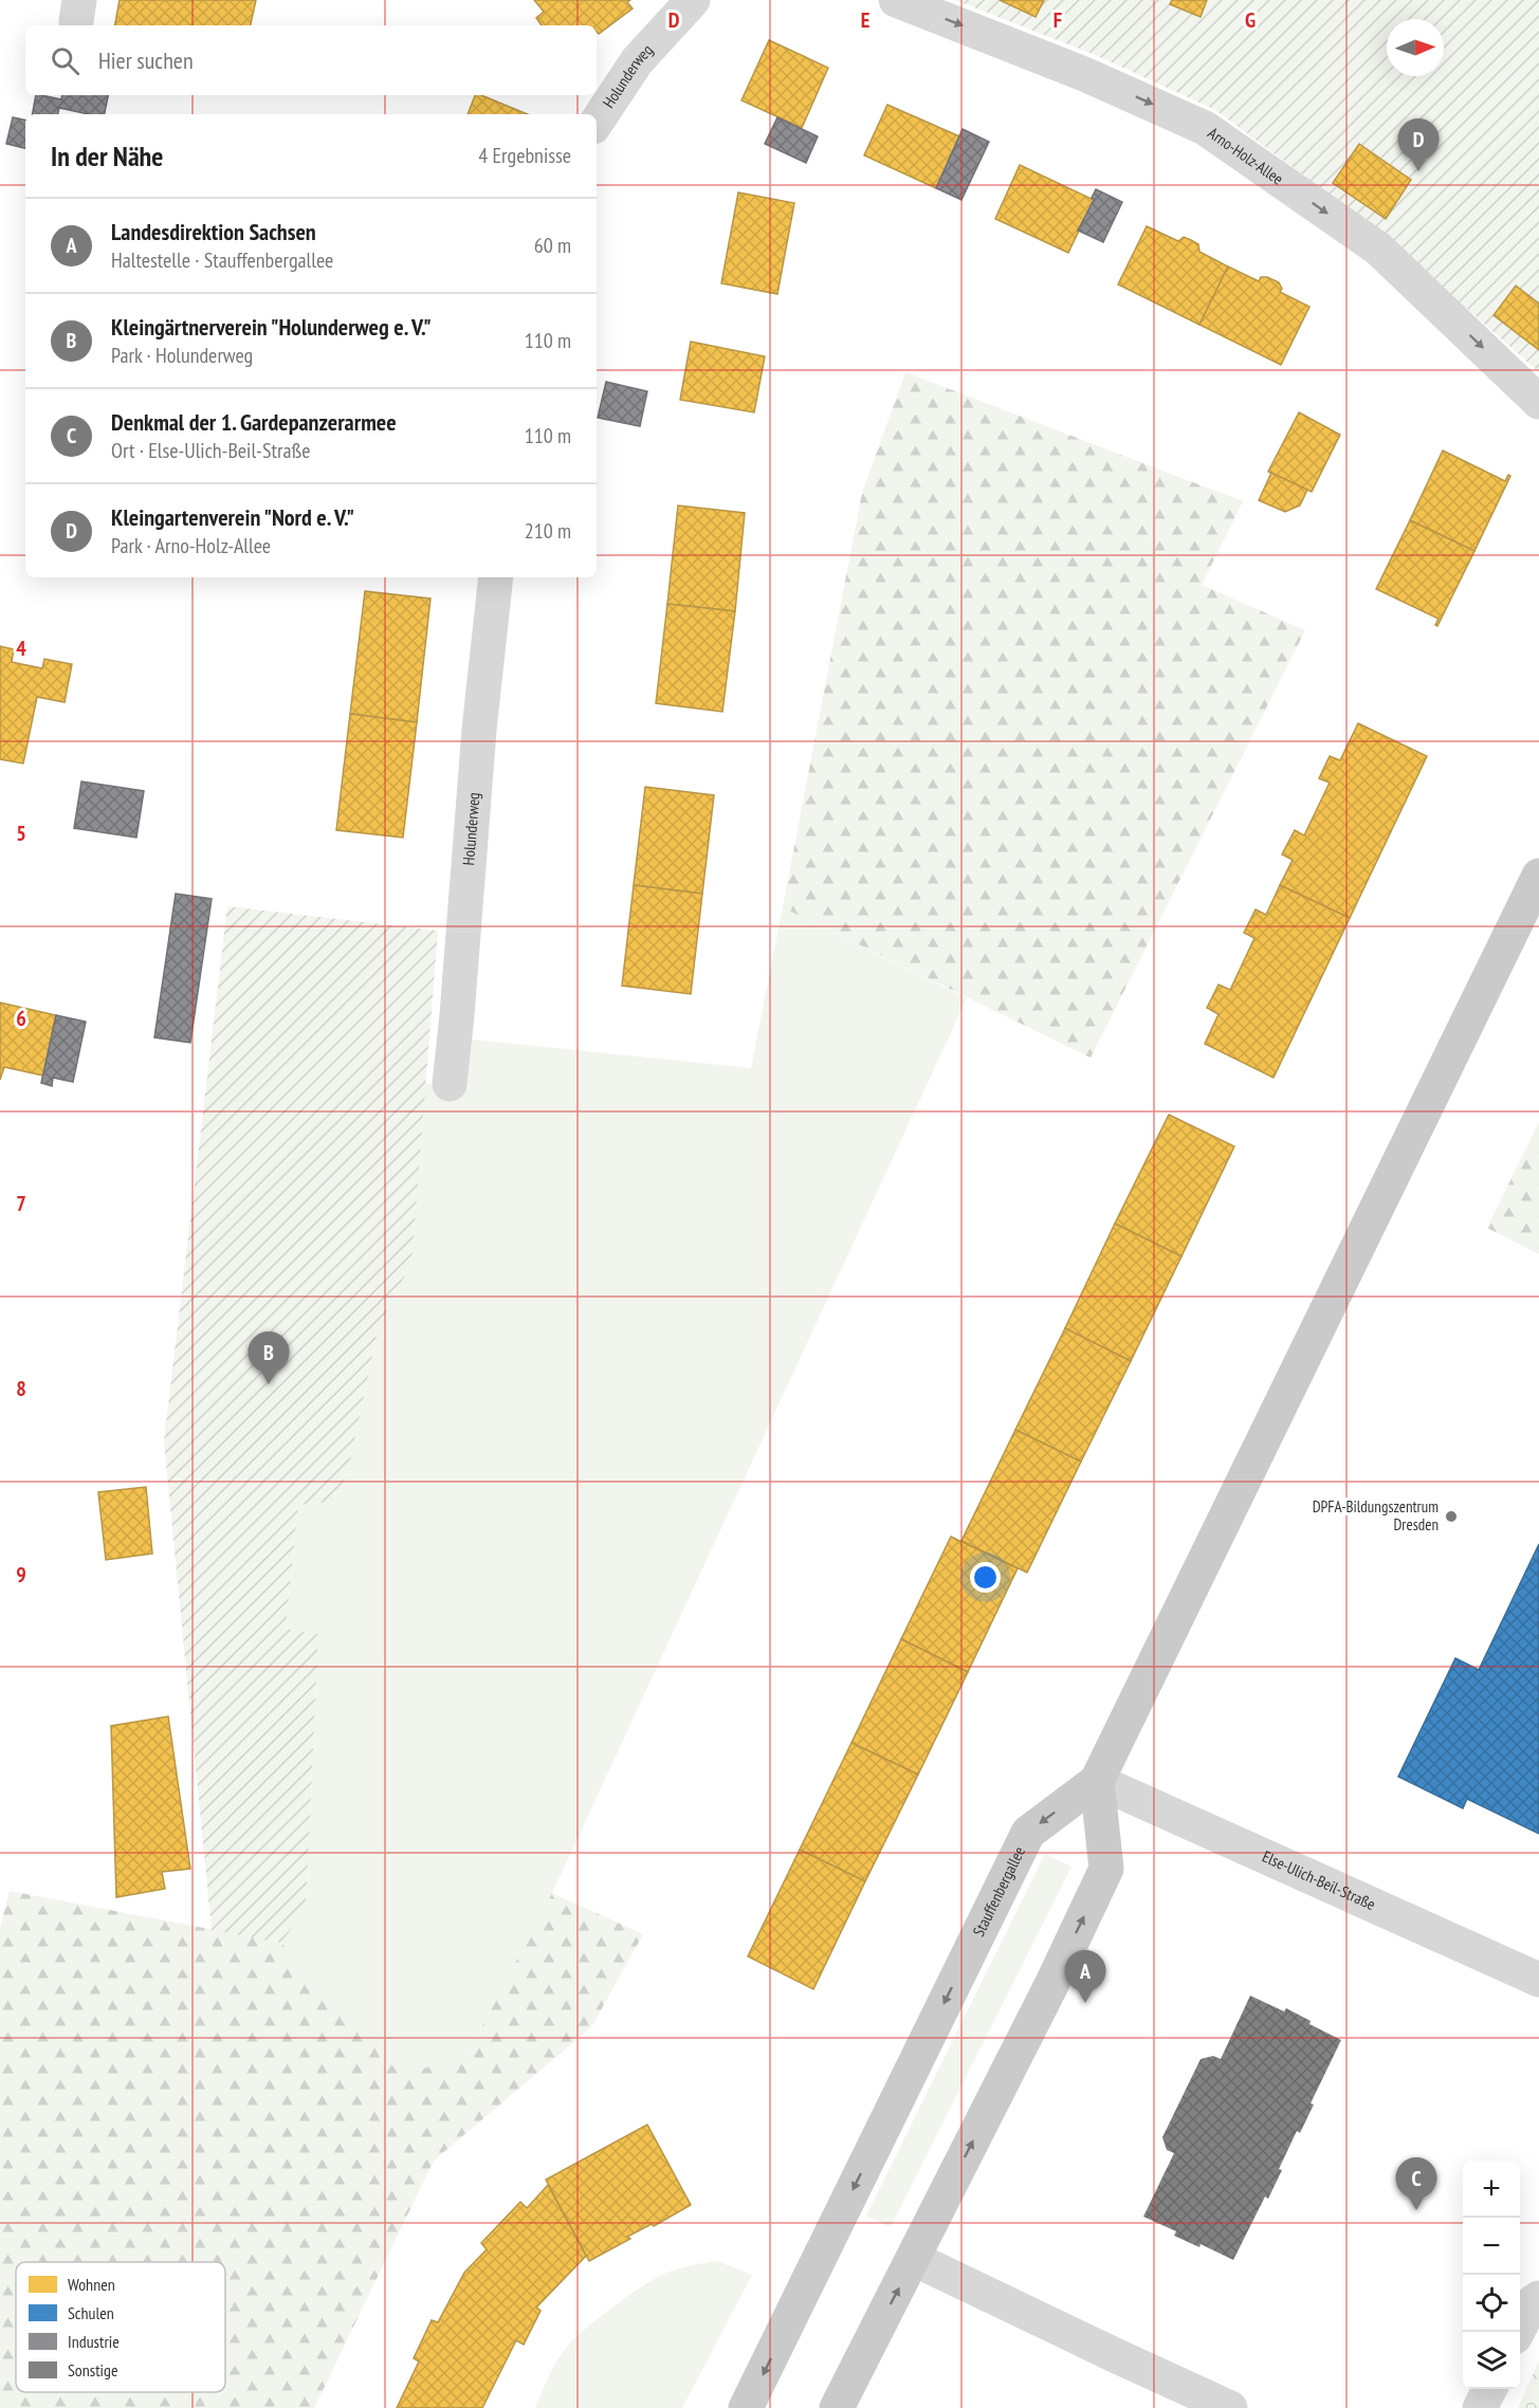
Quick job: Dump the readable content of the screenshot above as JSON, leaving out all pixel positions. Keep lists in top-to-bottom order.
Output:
{
  "streets": {
    "main road": ["Stauffenbergallee"],
    "street": ["Holunderweg", "Arno-Holz-Allee", "Else-Ulich-Beil-Straße"]
  },
  "crossings": [
    ["Else-Ulich-Beil-Straße", "Stauffenbergallee"]
  ],
  "one_way": ["Arno-Holz-Allee"],
  "places": ["DPFA-Bildungszentrum Dresden"],
  "legend": [
    "Wohnen",
    "Schulen",
    "Industrie",
    "Sonstige"
  ],
  "north": "right",
  "page": {
    "search": "Hier suchen",
    "heading": ["In der Nähe", "4 Ergebnisse"],
    "pins": [
      "D",
      "B",
      "A",
      "C"
    ],
    "list": [
      {
        "mark": "A",
        "name": "Landesdirektion Sachsen",
        "note": "Haltestelle · Stauffenbergallee",
        "value": "60 m"
      },
      {
        "mark": "B",
        "name": "Kleingärtnerverein \"Holunderweg e. V.\"",
        "note": "Park · Holunderweg",
        "value": "110 m"
      },
      {
        "mark": "C",
        "name": "Denkmal der 1. Gardepanzerarmee",
        "note": "Ort · Else-Ulich-Beil-Straße",
        "value": "110 m"
      },
      {
        "mark": "D",
        "name": "Kleingartenverein \"Nord e. V.\"",
        "note": "Park · Arno-Holz-Allee",
        "value": "210 m"
      }
    ],
    "map_buttons": ["+", "−"]
  },
  "grid": {
    "columns": [
      "D",
      "E",
      "F",
      "G"
    ],
    "rows": [
      "4",
      "5",
      "6",
      "7",
      "8",
      "9"
    ]
  }
}
